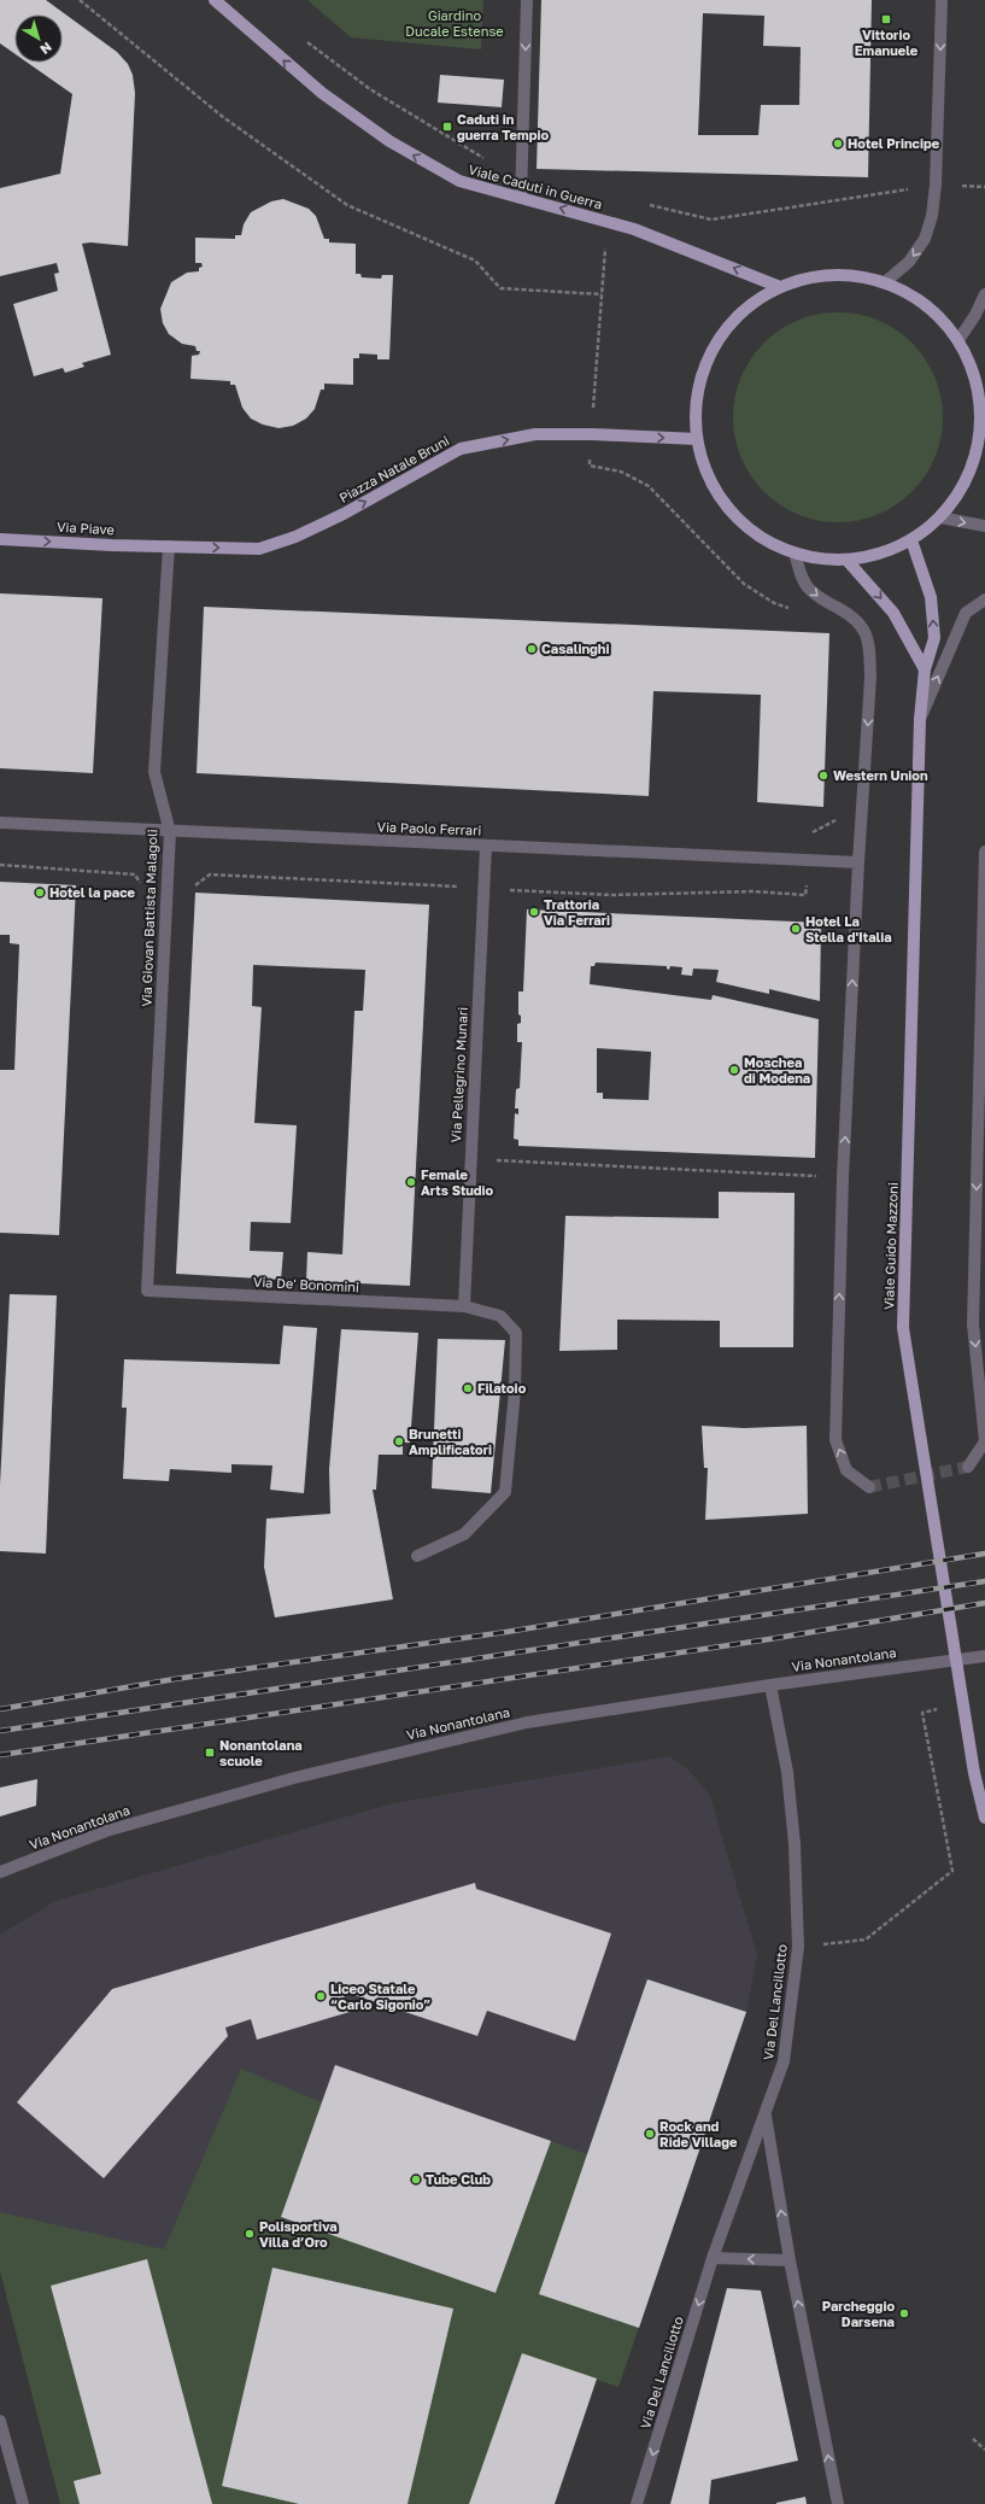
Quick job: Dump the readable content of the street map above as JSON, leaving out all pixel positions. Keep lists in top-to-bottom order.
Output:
{
  "streets": {
    "main road": [
      "Viale Caduti in Guerra",
      "Piazza Natale Bruni",
      "Via Piave",
      "Viale Guido Mazzoni"
    ],
    "street": [
      "Via Paolo Ferrari",
      "Via Giovan Battista Malagoli",
      "Via Pellegrino Munari",
      "Via De' Bonomini",
      "Via Nonantolana",
      "Via Del Lancillotto"
    ]
  },
  "crossings": [
    ["Piazza Natale Bruni", "Via Piave"],
    ["Piazza Natale Bruni", "Via Giovan Battista Malagoli"],
    ["Via Piave", "Via Giovan Battista Malagoli"],
    ["Via Paolo Ferrari", "Via Giovan Battista Malagoli"],
    ["Via Paolo Ferrari", "Via Pellegrino Munari"],
    ["Via Giovan Battista Malagoli", "Via De' Bonomini"],
    ["Via Pellegrino Munari", "Via De' Bonomini"],
    ["Via Nonantolana", "Via Del Lancillotto"]
  ],
  "one_way": ["Viale Caduti in Guerra", "Piazza Natale Bruni", "Via Piave"],
  "parks": ["Giardino Ducale Estense"],
  "places": {
    "transit": ["Vittorio Emanuele", "Caduti in guerra Tempio", "Nonantolana scuole"],
    "other": [
      "Hotel Principe",
      "Casalinghi",
      "Western Union",
      "Hotel la pace",
      "Trattoria Via Ferrari",
      "Hotel La Stella d'Italia",
      "Moschea di Modena",
      "Female Arts Studio",
      "Filatoio",
      "Brunetti Amplificatori",
      "Liceo Statale “Carlo Sigonio”",
      "Rock and Ride Village",
      "Tube Club",
      "Polisportiva Villa d’Oro",
      "Parcheggio Darsena"
    ]
  },
  "north": "bottom right"
}
